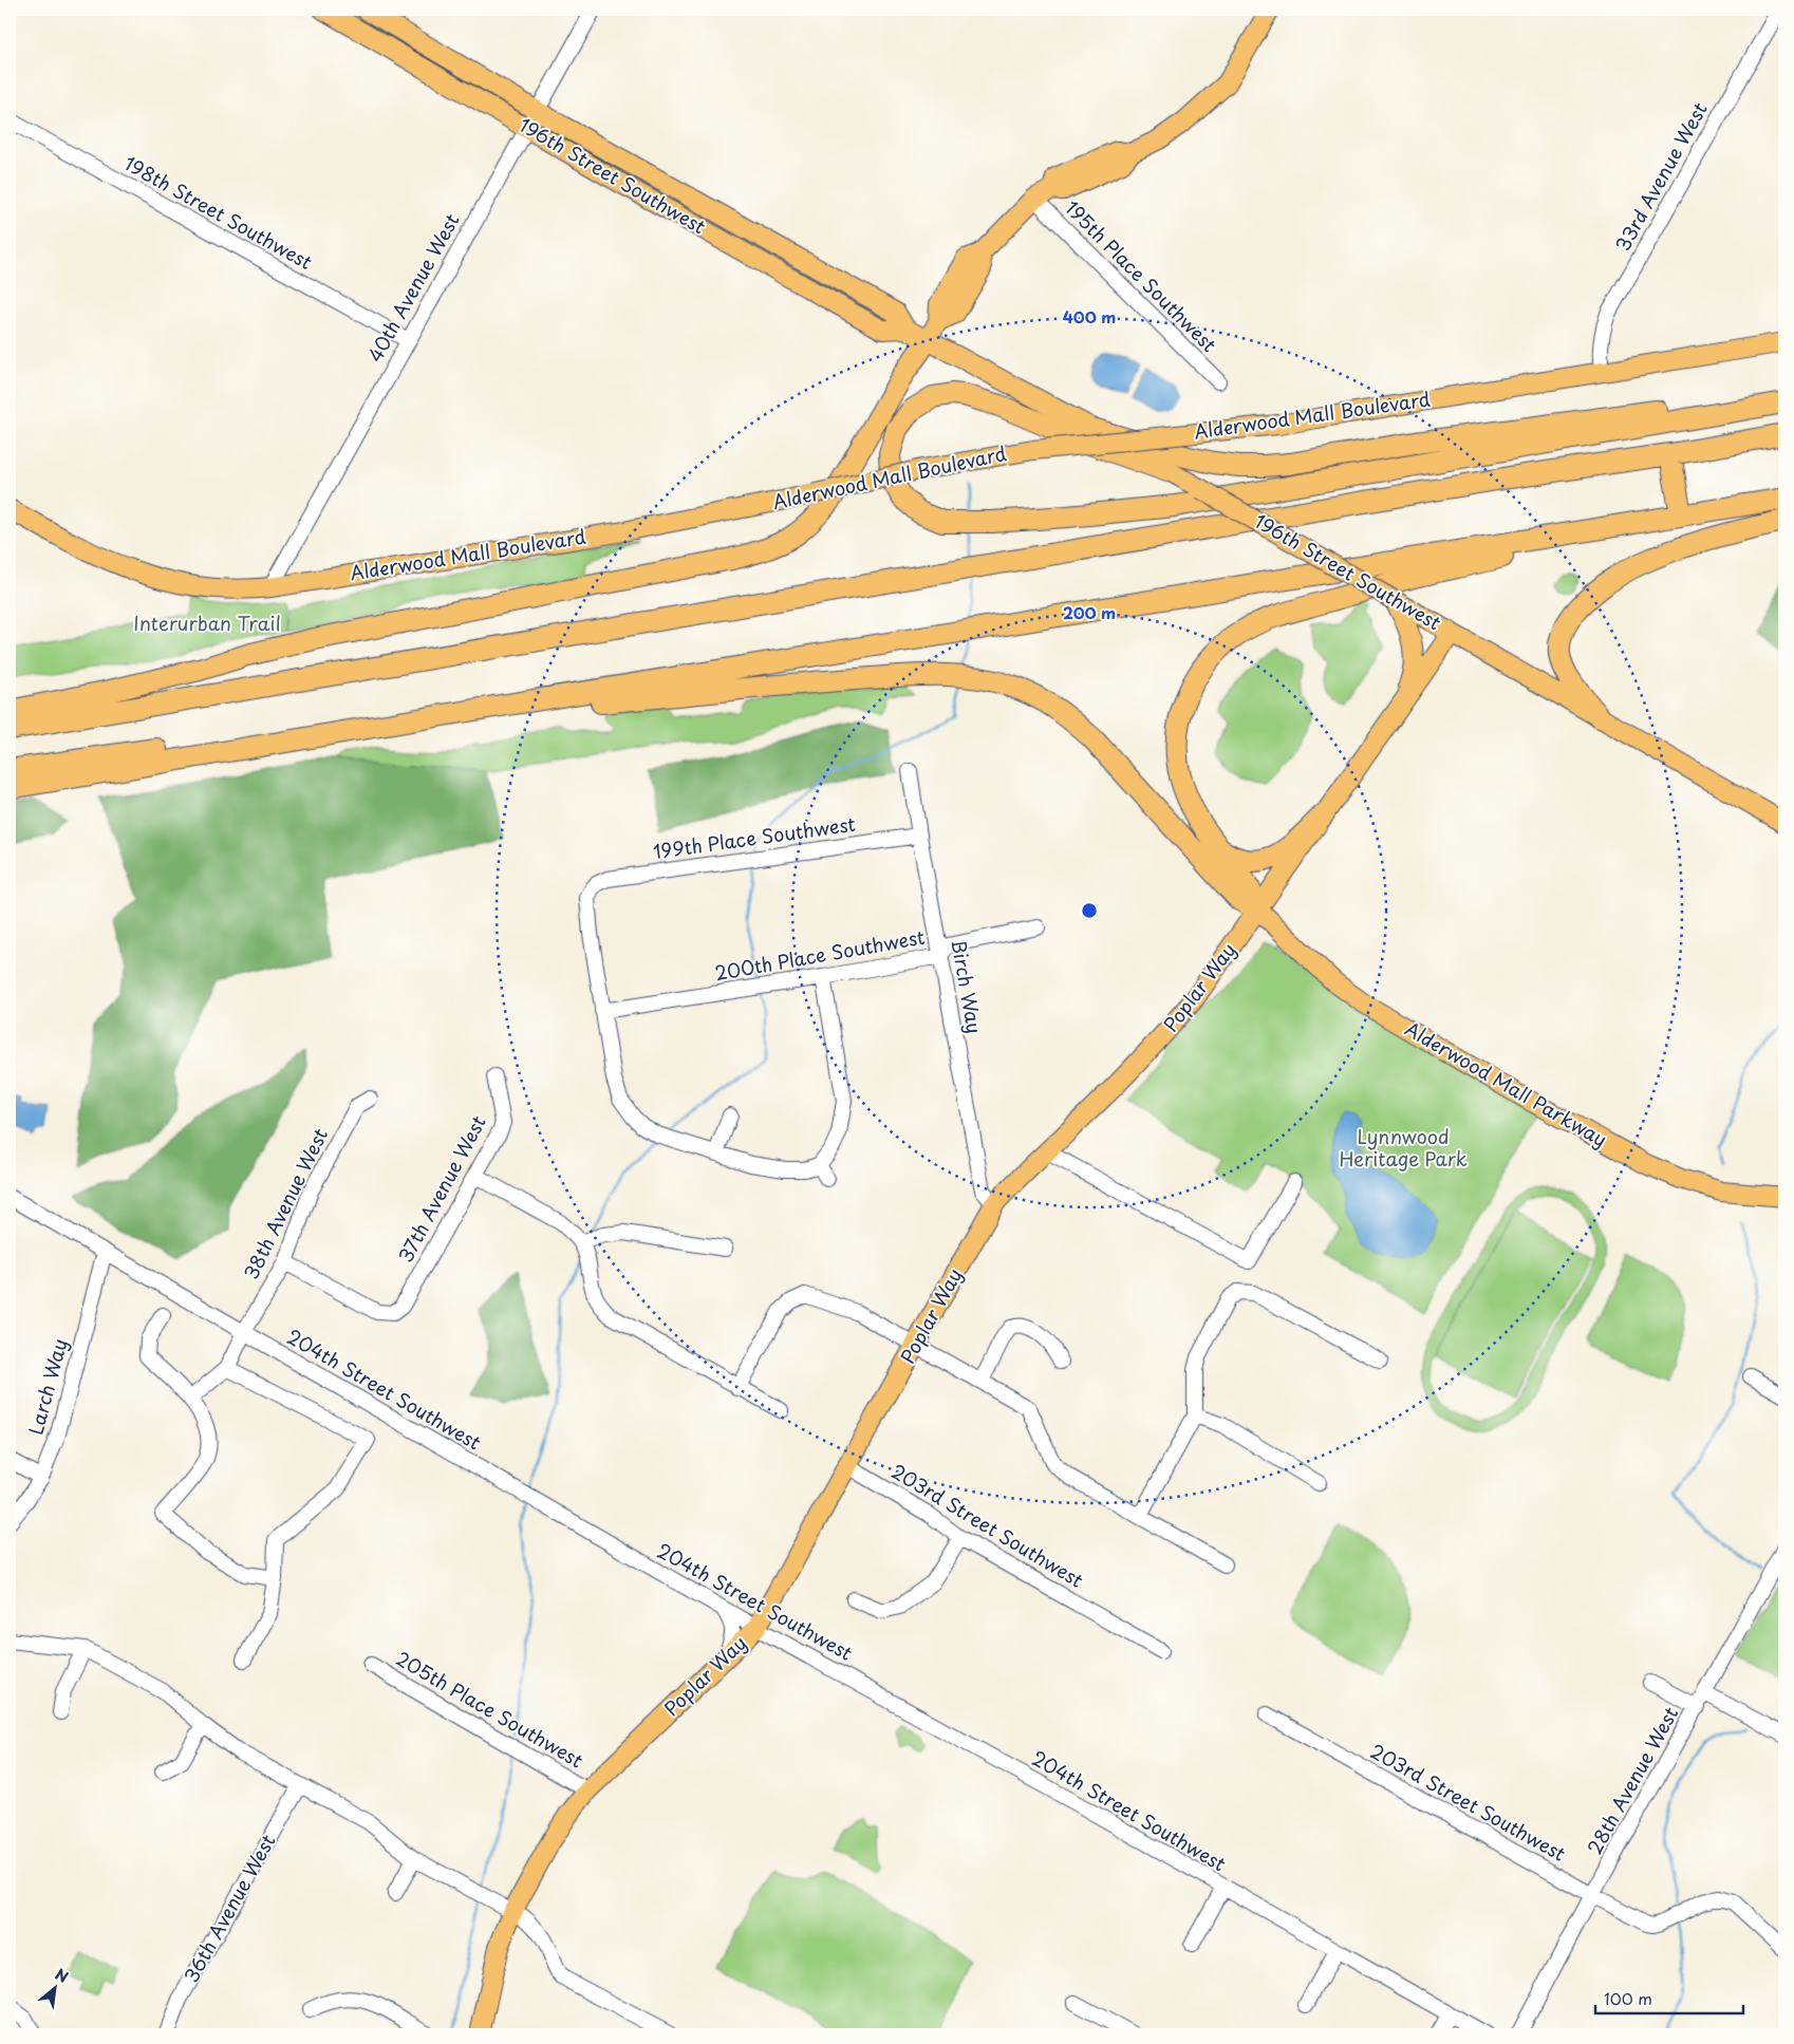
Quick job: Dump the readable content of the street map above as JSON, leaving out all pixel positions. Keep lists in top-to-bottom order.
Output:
{
  "streets": {
    "main road": [
      "196th Street Southwest",
      "Alderwood Mall Boulevard",
      "Poplar Way",
      "Alderwood Mall Parkway"
    ],
    "street": [
      "33rd Avenue West",
      "198th Street Southwest",
      "195th Place Southwest",
      "40th Avenue West",
      "199th Place Southwest",
      "200th Place Southwest",
      "Birch Way",
      "37th Avenue West",
      "38th Avenue West",
      "Larch Way",
      "204th Street Southwest",
      "203rd Street Southwest",
      "205th Place Southwest",
      "28th Avenue West",
      "36th Avenue West"
    ]
  },
  "crossings": [
    ["196th Street Southwest", "40th Avenue West"],
    ["196th Street Southwest", "Poplar Way"],
    ["33rd Avenue West", "Alderwood Mall Boulevard"],
    ["198th Street Southwest", "40th Avenue West"],
    ["40th Avenue West", "Alderwood Mall Boulevard"],
    ["199th Place Southwest", "200th Place Southwest"],
    ["199th Place Southwest", "Birch Way"],
    ["200th Place Southwest", "Birch Way"],
    ["Birch Way", "Poplar Way"],
    ["Poplar Way", "Alderwood Mall Parkway"],
    ["Poplar Way", "204th Street Southwest"],
    ["Poplar Way", "203rd Street Southwest"],
    ["Poplar Way", "205th Place Southwest"],
    ["37th Avenue West", "38th Avenue West"],
    ["38th Avenue West", "204th Street Southwest"],
    ["Larch Way", "204th Street Southwest"],
    ["203rd Street Southwest", "28th Avenue West"]
  ],
  "parks": ["Interurban Trail", "Lynnwood Heritage Park"],
  "scale_bar": "100 m",
  "north": "top right",
  "rings": ["400 m", "200 m"]
}
